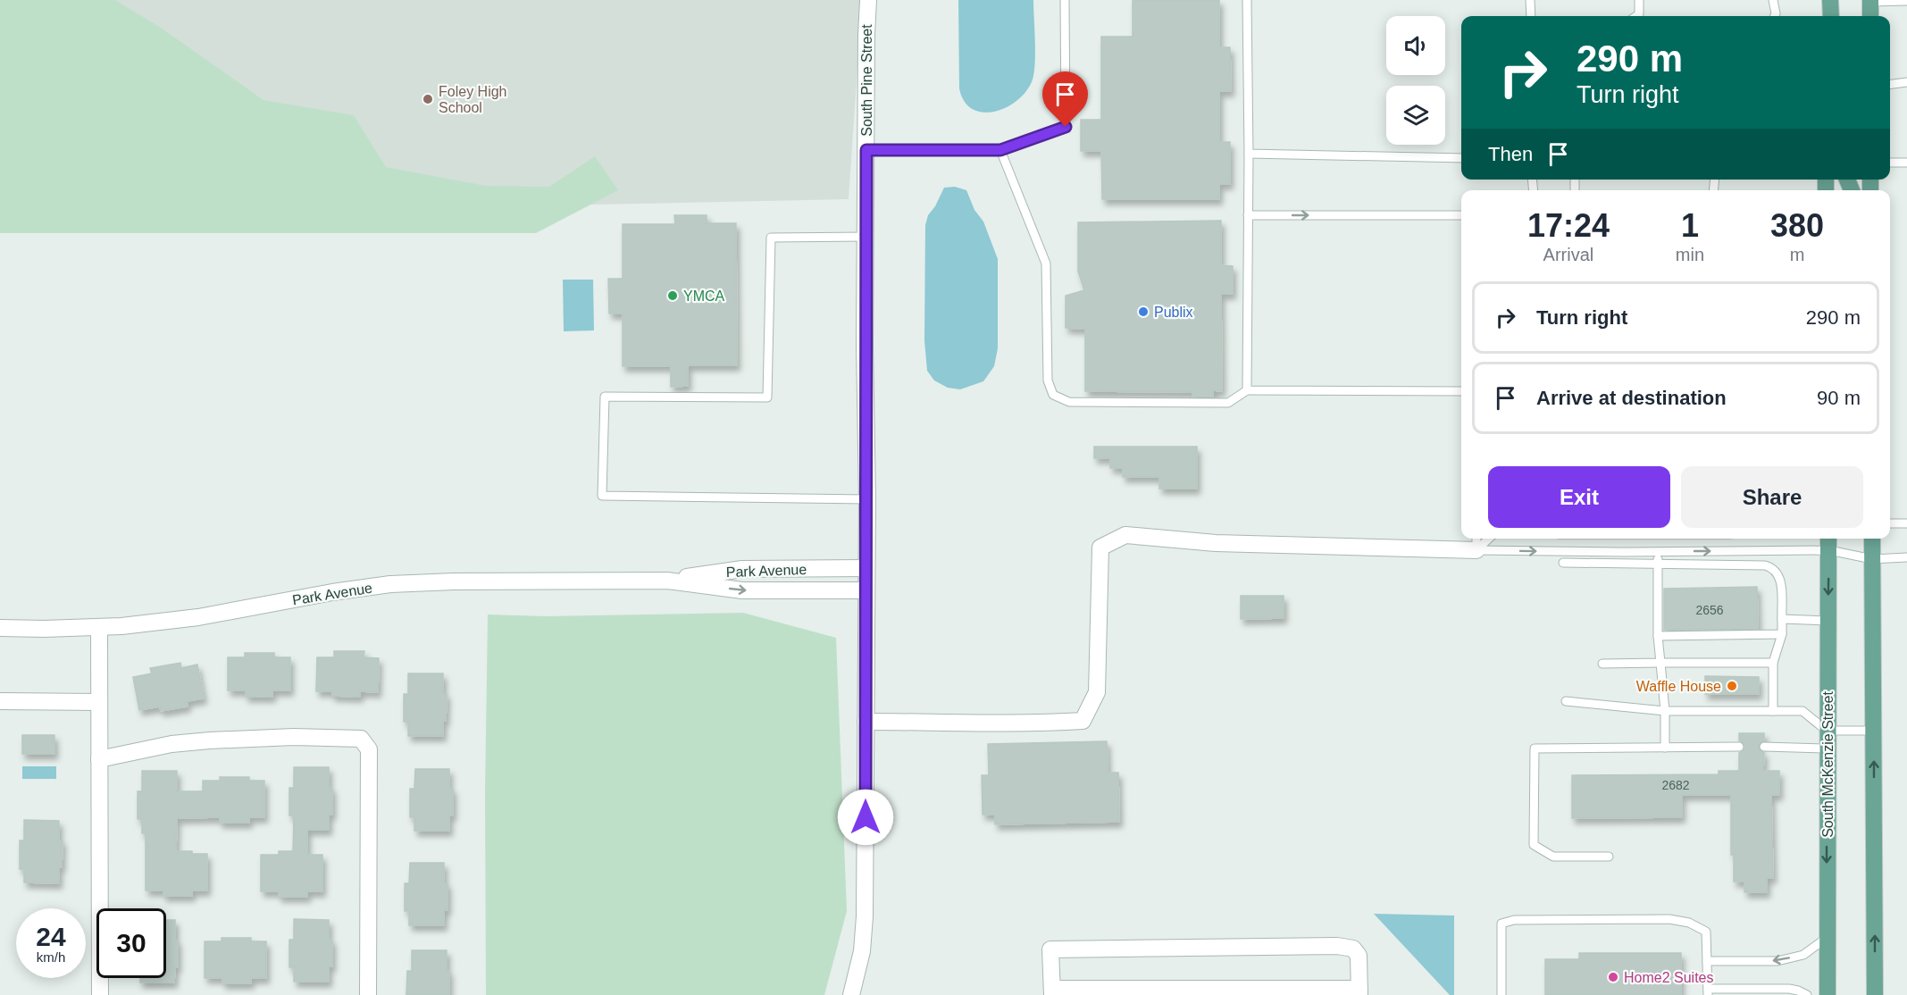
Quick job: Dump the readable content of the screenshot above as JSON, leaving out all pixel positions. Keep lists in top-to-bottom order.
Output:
{
  "streets": {
    "main road": ["South McKenzie Street"],
    "street": ["South Pine Street", "Park Avenue"]
  },
  "crossings": [
    ["South Pine Street", "Park Avenue"]
  ],
  "places": [
    "Foley High School",
    "YMCA",
    "Publix",
    "Waffle House",
    "Home2 Suites"
  ],
  "house_numbers": ["2656", "2682"],
  "page": {
    "turn": ["290 m", "Turn right"],
    "then": "Then",
    "eta": [
      "17:24",
      "Arrival",
      "1",
      "min",
      "380",
      "m"
    ],
    "list": [
      {
        "name": "Turn right",
        "value": "290 m"
      },
      {
        "name": "Arrive at destination",
        "value": "90 m"
      }
    ],
    "buttons": ["Exit", "Share"],
    "speed": "24 km/h",
    "limit": "30"
  }
}
